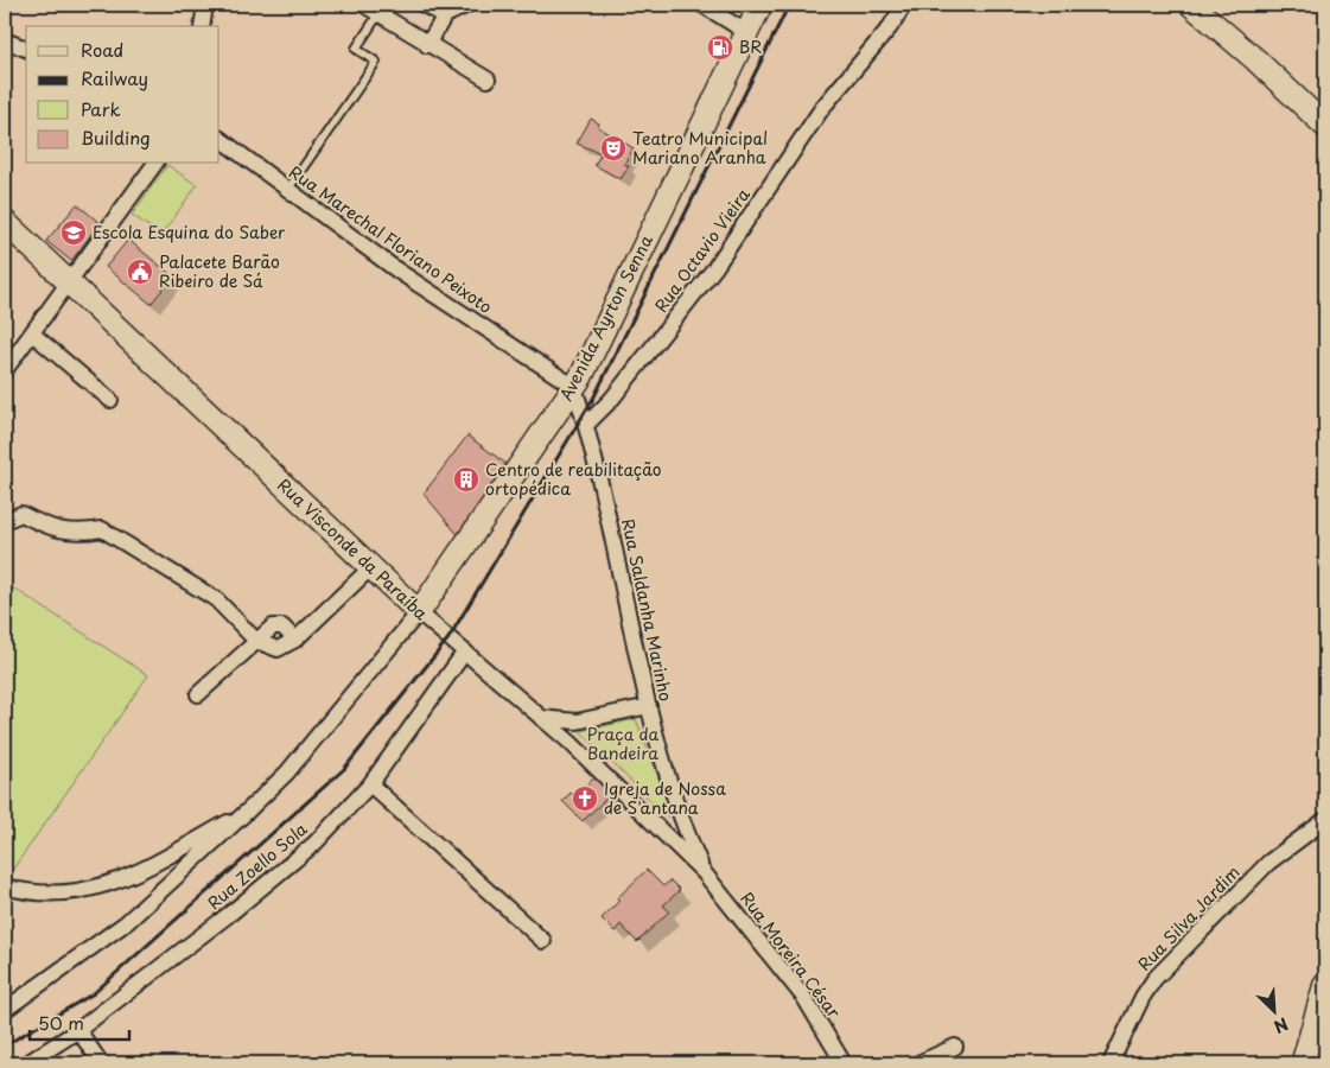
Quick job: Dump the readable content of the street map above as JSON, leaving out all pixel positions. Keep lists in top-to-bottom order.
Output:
{
  "streets": {
    "main road": ["Avenida Ayrton Senna", "Rua Visconde da Paraíba"],
    "street": [
      "Rua Marechal Floriano Peixoto",
      "Rua Octavio Vieira",
      "Rua Saldanha Marinho",
      "Rua Zoello Sola",
      "Rua Silva Jardim",
      "Rua Moreira César"
    ]
  },
  "crossings": [
    ["Rua Marechal Floriano Peixoto", "Avenida Ayrton Senna"],
    ["Rua Marechal Floriano Peixoto", "Rua Saldanha Marinho"],
    ["Rua Octavio Vieira", "Rua Saldanha Marinho"],
    ["Avenida Ayrton Senna", "Rua Visconde da Paraíba"],
    ["Avenida Ayrton Senna", "Rua Saldanha Marinho"],
    ["Rua Visconde da Paraíba", "Rua Saldanha Marinho"],
    ["Rua Visconde da Paraíba", "Rua Zoello Sola"],
    ["Rua Visconde da Paraíba", "Rua Moreira César"],
    ["Rua Saldanha Marinho", "Rua Moreira César"]
  ],
  "parks": ["Praça da Bandeira"],
  "places": {
    "fuel station": ["BR"],
    "theatre": ["Teatro Municipal Mariano Aranha"],
    "school or university": ["Escola Esquina do Saber"],
    "public building": ["Palacete Barão Ribeiro de Sá"],
    "building": ["Centro de reabilitação ortopédica"],
    "church": ["Igreja de Nossa de S'antana"]
  },
  "legend": [
    "Road",
    "Railway",
    "Park",
    "Building"
  ],
  "scale_bar": "50 m",
  "north": "bottom right"
}
